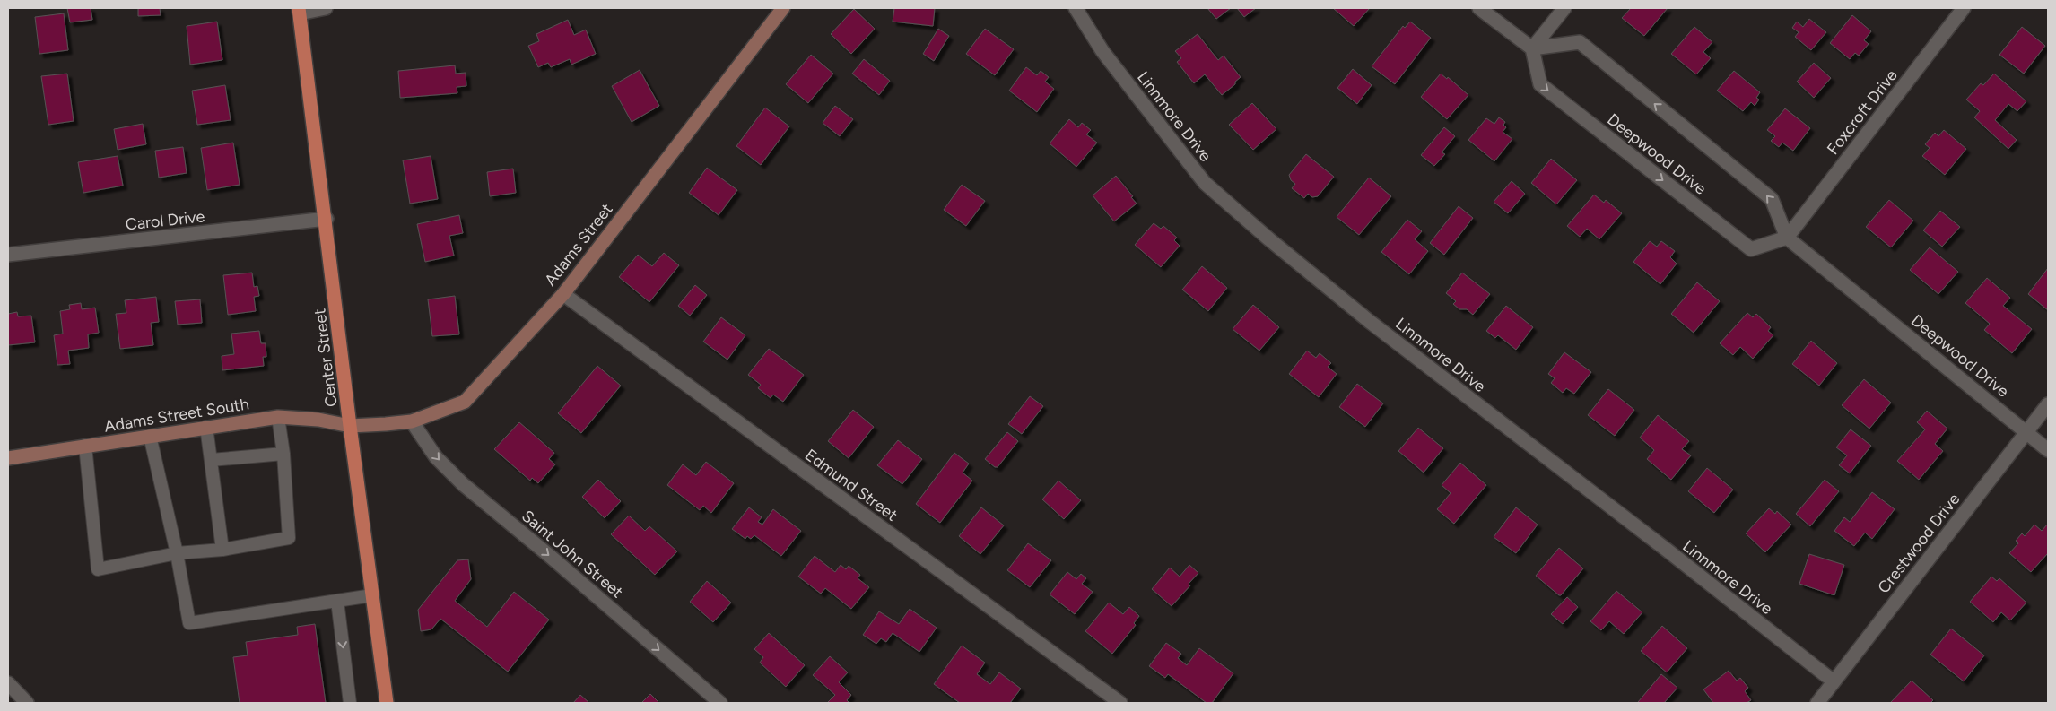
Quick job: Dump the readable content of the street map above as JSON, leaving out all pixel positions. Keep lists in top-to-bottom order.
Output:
{
  "streets": {
    "main road": ["Adams Street", "Center Street", "Adams Street South"],
    "street": [
      "Foxcroft Drive",
      "Linnmore Drive",
      "Deepwood Drive",
      "Carol Drive",
      "Edmund Street",
      "Crestwood Drive",
      "Saint John Street"
    ]
  },
  "crossings": [
    ["Foxcroft Drive", "Deepwood Drive"],
    ["Linnmore Drive", "Crestwood Drive"],
    ["Deepwood Drive", "Crestwood Drive"],
    ["Carol Drive", "Center Street"],
    ["Adams Street", "Center Street"],
    ["Adams Street", "Adams Street South"],
    ["Adams Street", "Edmund Street"],
    ["Adams Street", "Saint John Street"],
    ["Center Street", "Adams Street South"]
  ],
  "one_way": ["Saint John Street"]
}
